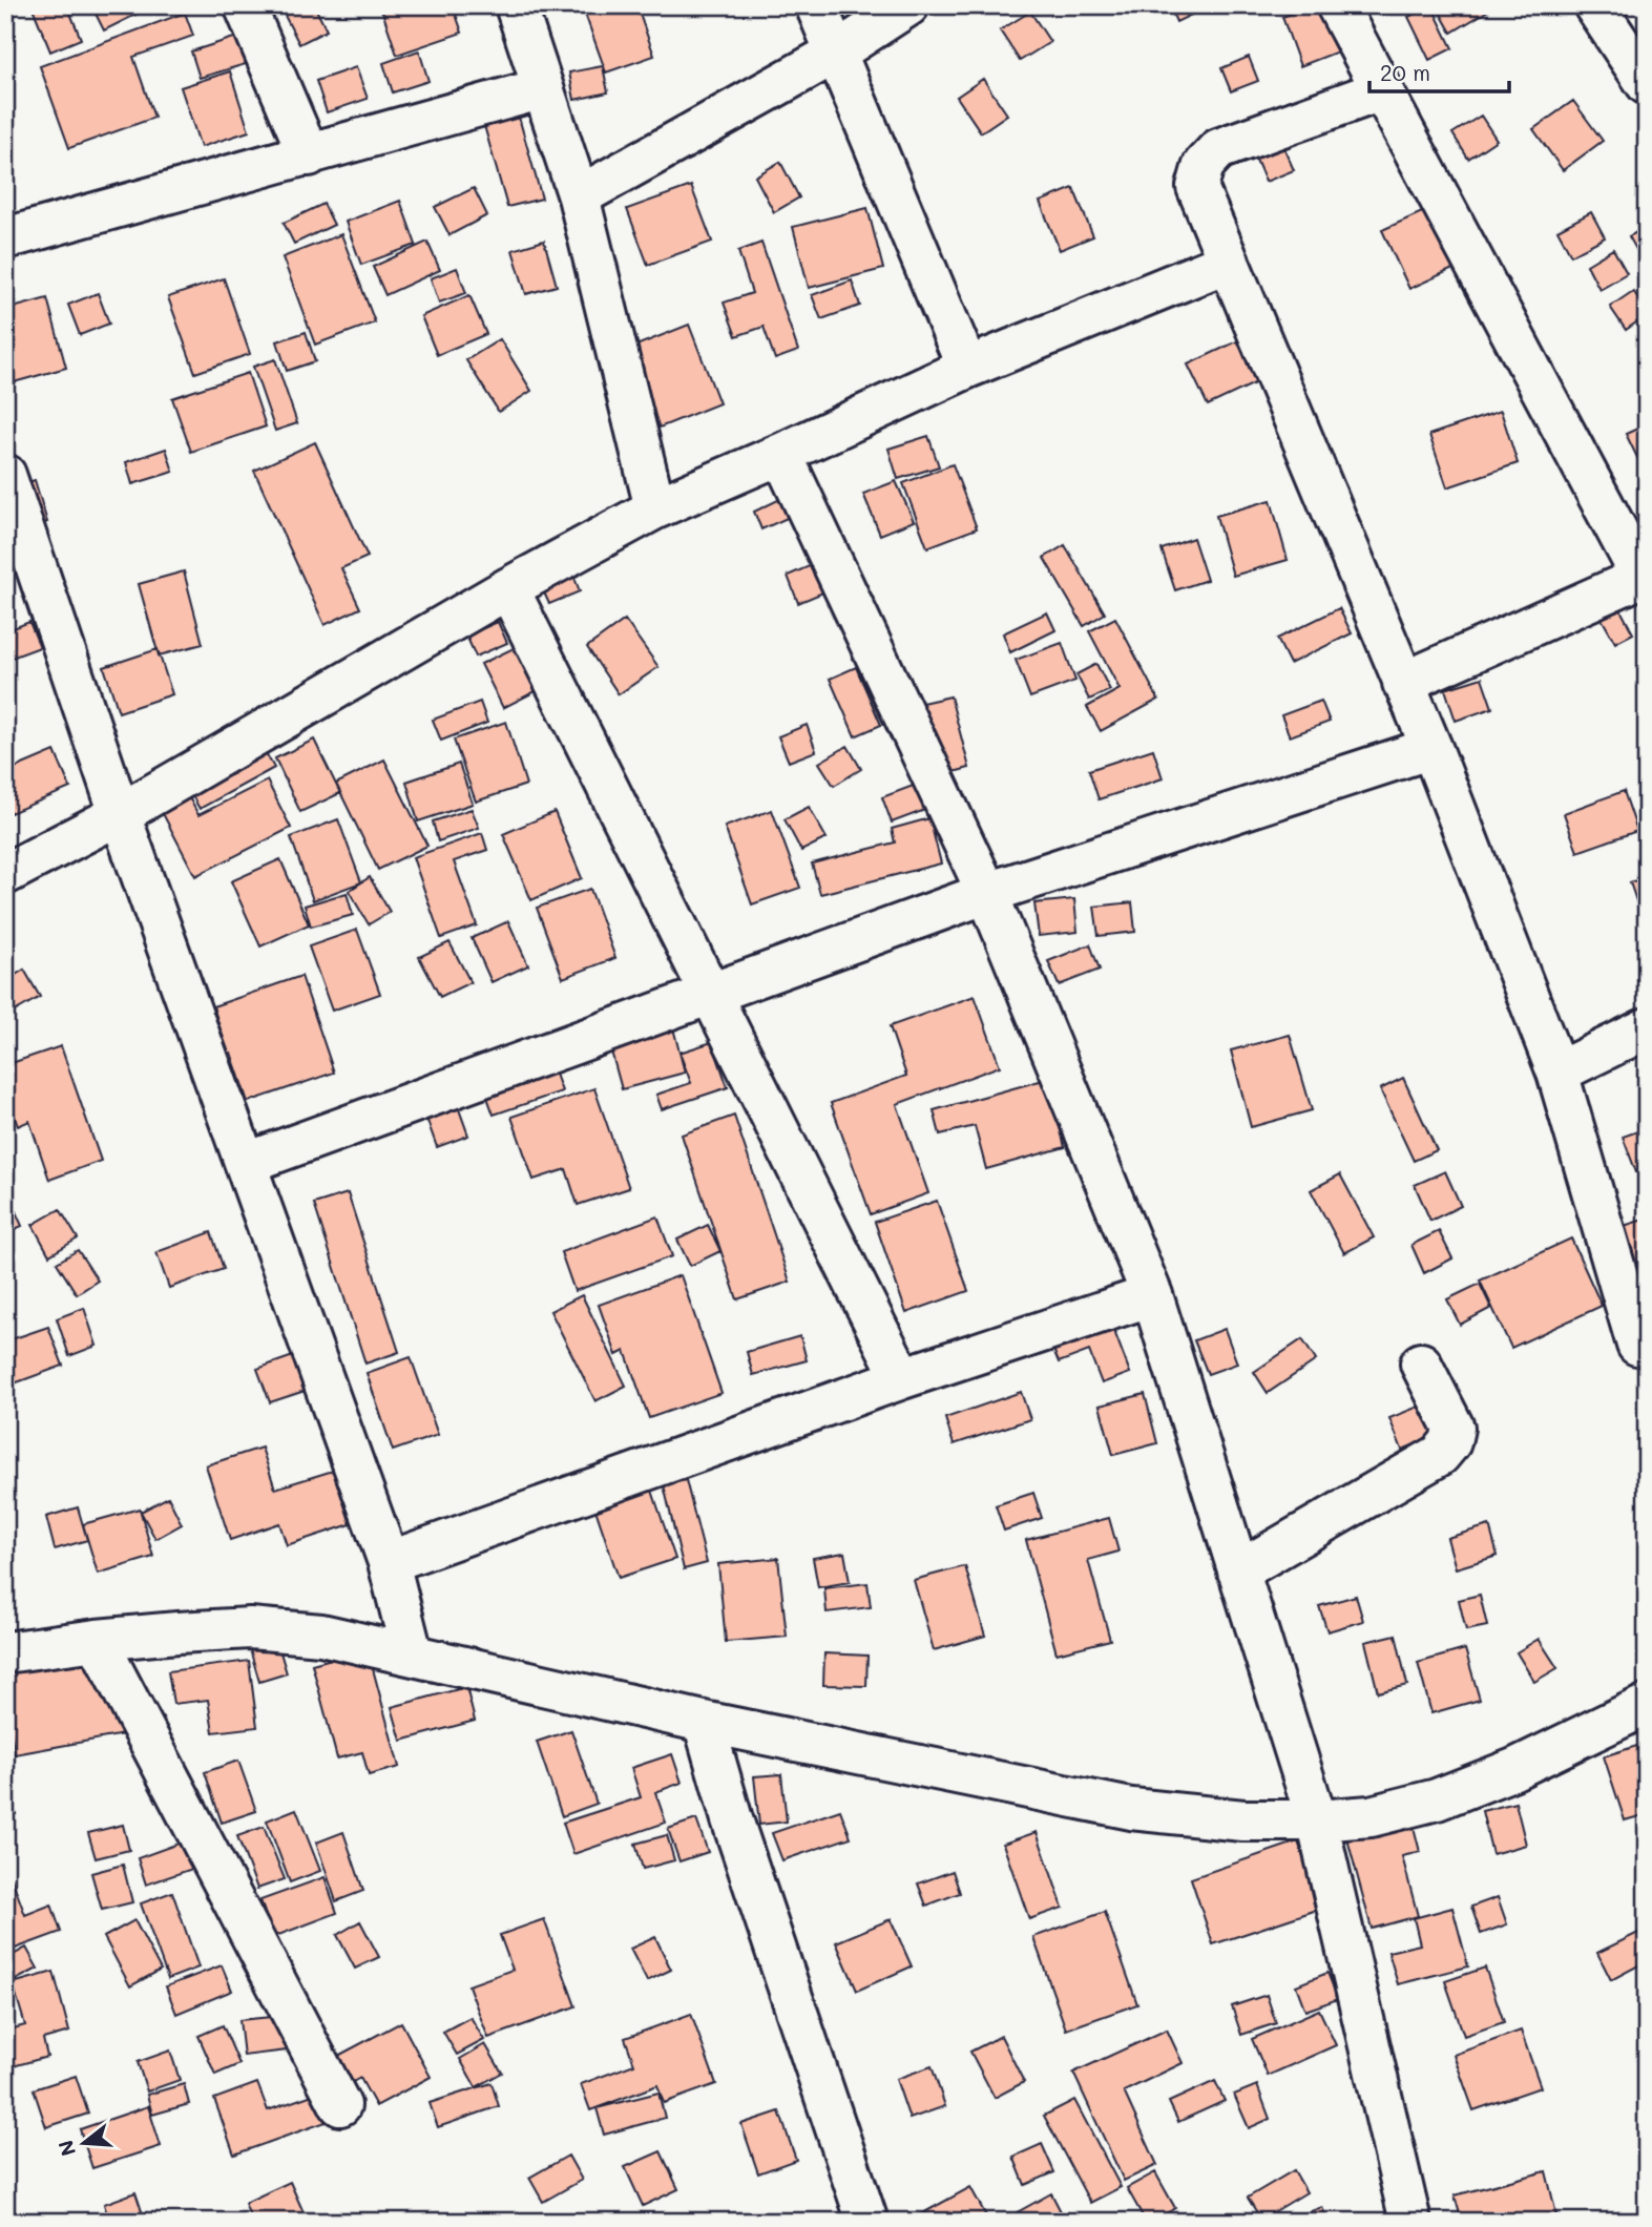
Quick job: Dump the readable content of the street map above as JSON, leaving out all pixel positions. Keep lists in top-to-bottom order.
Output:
{
  "scale_bar": "20 m",
  "north": "left"
}
